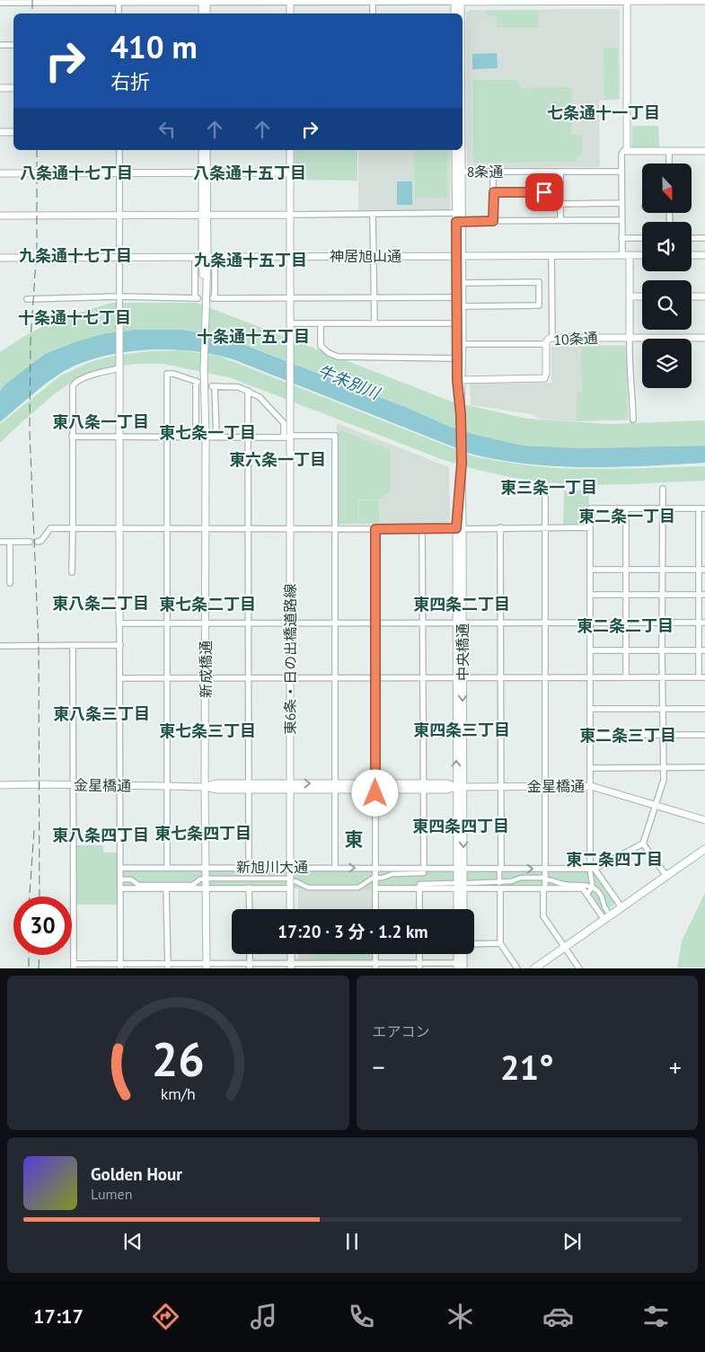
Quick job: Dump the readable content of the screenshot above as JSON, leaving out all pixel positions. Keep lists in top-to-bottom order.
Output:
{
  "streets": {
    "street": [
      "8条通",
      "神居旭山通",
      "10条通",
      "中央橋通",
      "東6条・日の出橋道路線",
      "新成橋通",
      "金星橋通",
      "新旭川大通"
    ]
  },
  "crossings": [
    ["神居旭山通", "新成橋通"],
    ["10条通", "中央橋通"],
    ["中央橋通", "金星橋通"],
    ["中央橋通", "新旭川大通"],
    ["東6条・日の出橋道路線", "金星橋通"],
    ["東6条・日の出橋道路線", "新旭川大通"],
    ["新成橋通", "金星橋通"],
    ["新成橋通", "新旭川大通"]
  ],
  "districts": [
    "七条通十一丁目",
    "八条通十七丁目",
    "八条通十五丁目",
    "九条通十七丁目",
    "九条通十五丁目",
    "十条通十七丁目",
    "十条通十五丁目",
    "東八条一丁目",
    "東七条一丁目",
    "東六条一丁目",
    "東三条一丁目",
    "東二条一丁目",
    "東八条二丁目",
    "東七条二丁目",
    "東四条二丁目",
    "東二条二丁目",
    "東八条三丁目",
    "東四条三丁目",
    "東七条三丁目",
    "東二条三丁目",
    "東四条四丁目",
    "東七条四丁目",
    "東八条四丁目",
    "東",
    "東二条四丁目"
  ],
  "water": ["牛朱別川"],
  "north": "bottom",
  "page": {
    "turn": ["410 m", "右折"],
    "limit": "30",
    "trip": "17:20 · 3 分 · 1.2 km",
    "tile": "エアコン",
    "heat": ["−", "21°", "+"],
    "song": ["Golden Hour", "Lumen"],
    "tabs": "17:17",
    "gauge": ["26", "km/h"]
  }
}
